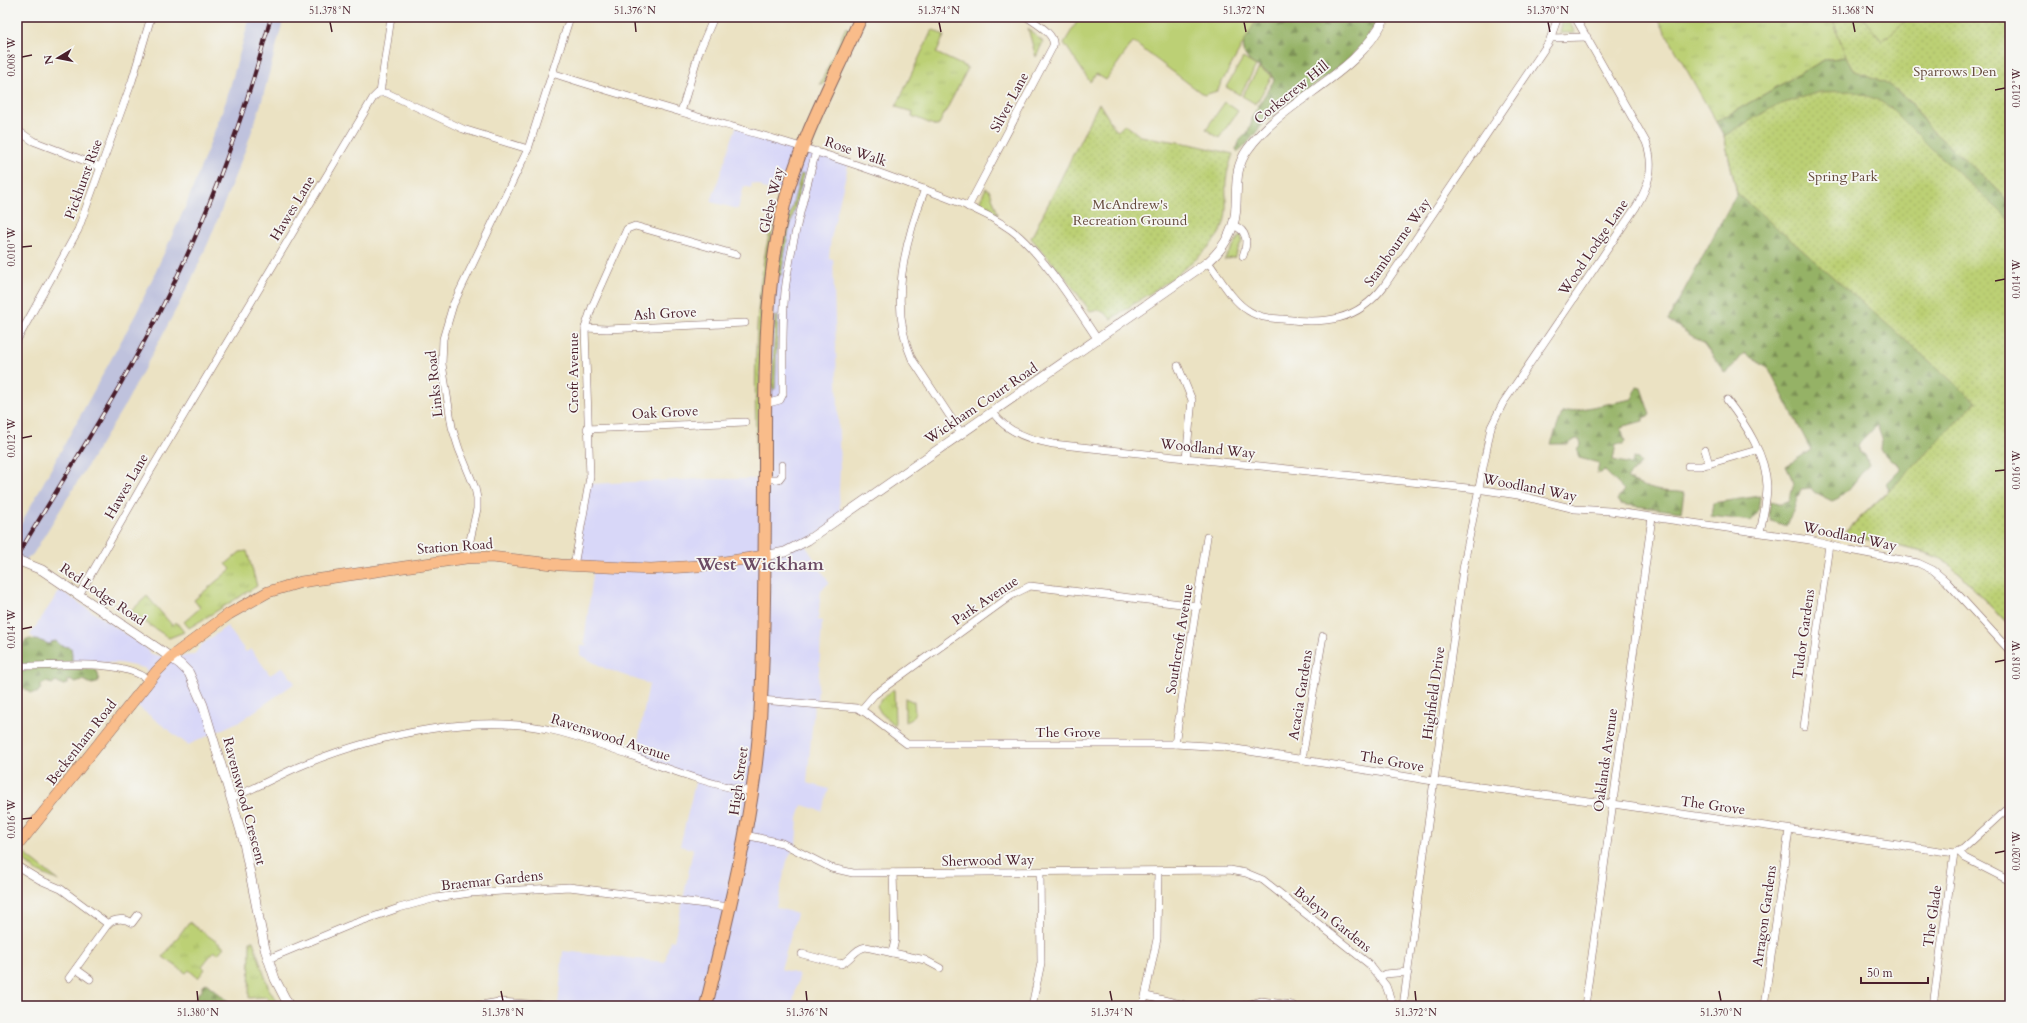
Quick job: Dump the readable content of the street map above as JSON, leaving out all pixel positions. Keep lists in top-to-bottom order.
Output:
{
  "streets": {
    "highway": ["Glebe Way", "High Street"],
    "main road": ["Station Road", "Beckenham Road"],
    "street": [
      "Corkscrew Hill",
      "Silver Lane",
      "Rose Walk",
      "Pickhurst Rise",
      "Hawes Lane",
      "Stambourne Way",
      "Wood Lodge Lane",
      "Ash Grove",
      "Croft Avenue",
      "Links Road",
      "Wickham Court Road",
      "Oak Grove",
      "Woodland Way",
      "Red Lodge Road",
      "Park Avenue",
      "Tudor Gardens",
      "Southcroft Avenue",
      "Highfield Drive",
      "Acacia Gardens",
      "The Grove",
      "Ravenswood Avenue",
      "Oaklands Avenue",
      "Ravenswood Crescent",
      "Sherwood Way",
      "Braemar Gardens",
      "Arragon Gardens",
      "The Glade",
      "Boleyn Gardens"
    ]
  },
  "crossings": [
    ["Corkscrew Hill", "Stambourne Way"],
    ["Corkscrew Hill", "Wickham Court Road"],
    ["Silver Lane", "Rose Walk"],
    ["Rose Walk", "Glebe Way"],
    ["Rose Walk", "Wickham Court Road"],
    ["Glebe Way", "Wickham Court Road"],
    ["Glebe Way", "Station Road"],
    ["Glebe Way", "High Street"],
    ["Hawes Lane", "Red Lodge Road"],
    ["Stambourne Way", "Wickham Court Road"],
    ["Wood Lodge Lane", "Woodland Way"],
    ["Wood Lodge Lane", "Highfield Drive"],
    ["Ash Grove", "Croft Avenue"],
    ["Croft Avenue", "Oak Grove"],
    ["Croft Avenue", "Station Road"],
    ["Links Road", "Station Road"],
    ["Wickham Court Road", "Woodland Way"],
    ["Wickham Court Road", "Station Road"],
    ["Wickham Court Road", "High Street"],
    ["Woodland Way", "Tudor Gardens"],
    ["Woodland Way", "Highfield Drive"],
    ["Woodland Way", "Oaklands Avenue"],
    ["Station Road", "Red Lodge Road"],
    ["Station Road", "Beckenham Road"],
    ["Station Road", "High Street"],
    ["Station Road", "Ravenswood Crescent"],
    ["Red Lodge Road", "Beckenham Road"],
    ["Red Lodge Road", "Ravenswood Crescent"],
    ["Park Avenue", "Southcroft Avenue"],
    ["Park Avenue", "The Grove"],
    ["Southcroft Avenue", "The Grove"],
    ["Highfield Drive", "The Grove"],
    ["Acacia Gardens", "The Grove"],
    ["The Grove", "Oaklands Avenue"],
    ["The Grove", "High Street"],
    ["The Grove", "Arragon Gardens"],
    ["The Grove", "The Glade"],
    ["Ravenswood Avenue", "High Street"],
    ["Ravenswood Avenue", "Ravenswood Crescent"],
    ["Beckenham Road", "Ravenswood Crescent"],
    ["High Street", "Sherwood Way"],
    ["High Street", "Braemar Gardens"],
    ["Ravenswood Crescent", "Braemar Gardens"],
    ["Sherwood Way", "Boleyn Gardens"]
  ],
  "districts": ["West Wickham"],
  "parks": ["Sparrows Den", "Spring Park", "McAndrew's Recreation Ground"],
  "scale_bar": "50 m",
  "north": "left",
  "coordinates": [
    "51.378°N",
    "51.376°N",
    "51.374°N",
    "51.372°N",
    "51.370°N",
    "51.368°N",
    "0.008°W",
    "0.012°W",
    "0.010°W",
    "0.014°W",
    "0.016°W",
    "0.018°W",
    "0.020°W",
    "51.380°N"
  ]
}
